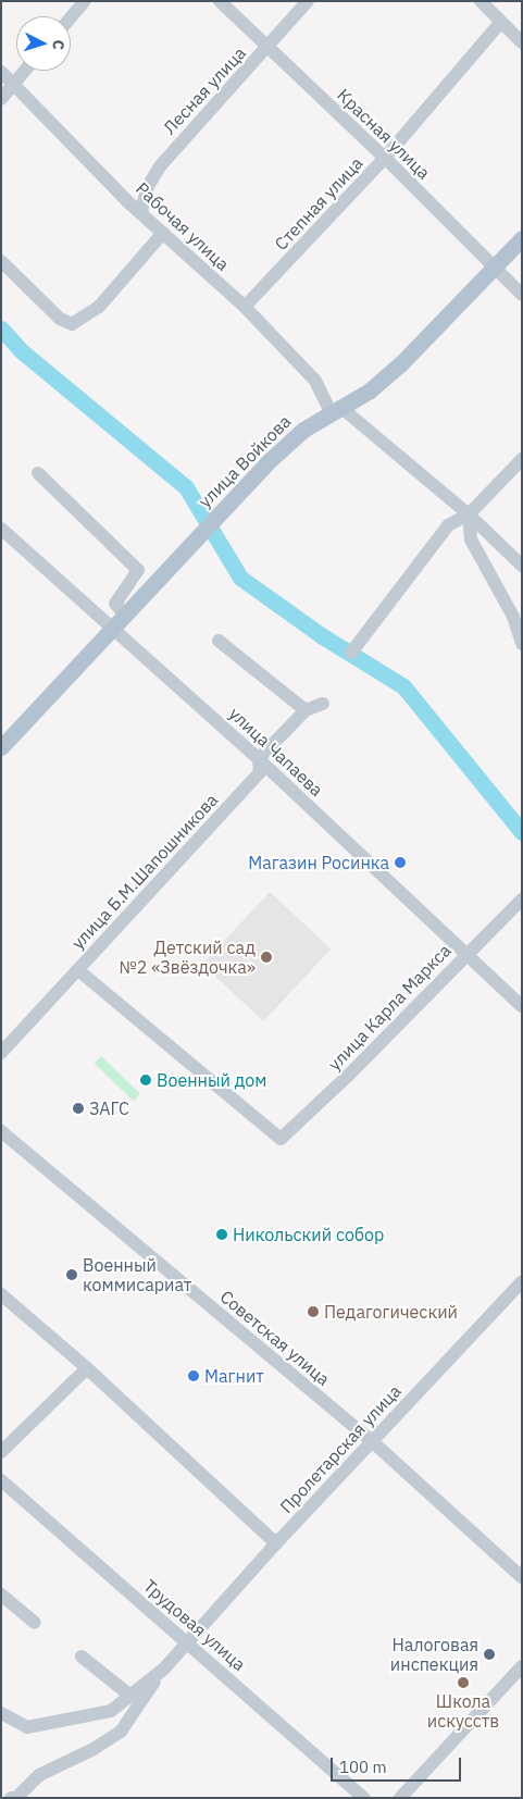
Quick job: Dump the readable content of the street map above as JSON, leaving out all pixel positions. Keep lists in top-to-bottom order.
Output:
{
  "streets": {
    "main road": ["улица Войкова"],
    "street": [
      "Лесная улица",
      "Красная улица",
      "Степная улица",
      "Рабочая улица",
      "улица Чапаева",
      "улица Б.М.Шапошникова",
      "улица Карла Маркса",
      "Советская улица",
      "Пролетарская улица",
      "Трудовая улица"
    ]
  },
  "crossings": [
    ["Лесная улица", "Красная улица"],
    ["Лесная улица", "Рабочая улица"],
    ["Красная улица", "Степная улица"],
    ["Красная улица", "улица Войкова"],
    ["Степная улица", "Рабочая улица"],
    ["Рабочая улица", "улица Войкова"],
    ["улица Войкова", "улица Чапаева"],
    ["улица Чапаева", "улица Б.М.Шапошникова"],
    ["улица Чапаева", "улица Карла Маркса"],
    ["улица Б.М.Шапошникова", "улица Карла Маркса"],
    ["Советская улица", "Пролетарская улица"],
    ["Пролетарская улица", "Трудовая улица"]
  ],
  "places": [
    "Магазин Росинка",
    "Детский сад №2 «Звёздочка»",
    "Военный дом",
    "ЗАГС",
    "Никольский собор",
    "Военный коммисариат",
    "Педагогический",
    "Магнит",
    "Налоговая инспекция",
    "Школа искусств"
  ],
  "scale_bar": "100 m",
  "north": "right"
}
